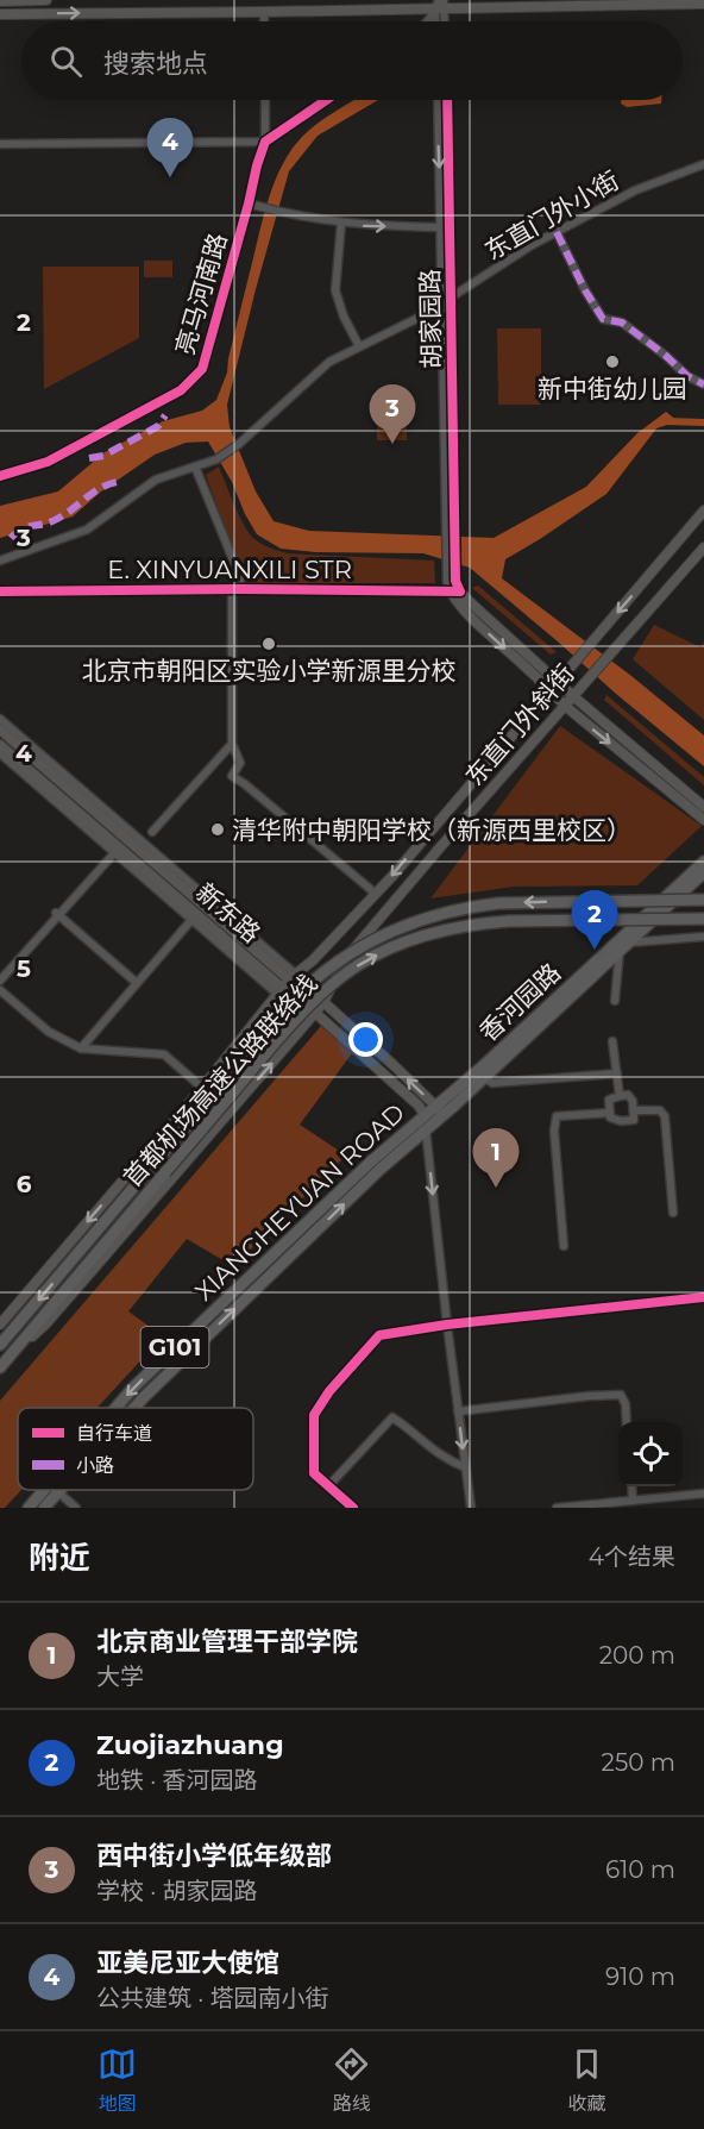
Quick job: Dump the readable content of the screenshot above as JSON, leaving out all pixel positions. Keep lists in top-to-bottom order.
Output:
{
  "streets": {
    "highway": [
      "香河园路",
      "首都机场高速公路联络线",
      "XIANGHEYUAN ROAD",
      "G101"
    ],
    "main road": ["东直门外斜街", "新东路"],
    "street": [
      "东直门外小街",
      "亮马河南路",
      "胡家园路",
      "E. XINYUANXILI STR"
    ]
  },
  "crossings": [
    ["东直门外小街", "胡家园路"],
    ["胡家园路", "E. XINYUANXILI STR"],
    ["东直门外斜街", "新东路"],
    ["东直门外斜街", "首都机场高速公路联络线"],
    ["新东路", "香河园路"],
    ["新东路", "XIANGHEYUAN ROAD"],
    ["香河园路", "XIANGHEYUAN ROAD"]
  ],
  "places": ["新中街幼儿园", "北京市朝阳区实验小学新源里分校", "清华附中朝阳学校（新源西里校区）"],
  "legend": ["自行车道", "小路"],
  "page": {
    "search": "搜索地点",
    "pins": [
      "4",
      "3",
      "2",
      "1"
    ],
    "heading": ["附近", "4个结果"],
    "list": [
      {
        "mark": "1",
        "name": "北京商业管理干部学院",
        "note": "大学",
        "value": "200 m"
      },
      {
        "mark": "2",
        "name": "Zuojiazhuang",
        "note": "地铁 · 香河园路",
        "value": "250 m"
      },
      {
        "mark": "3",
        "name": "西中街小学低年级部",
        "note": "学校 · 胡家园路",
        "value": "610 m"
      },
      {
        "mark": "4",
        "name": "亚美尼亚大使馆",
        "note": "公共建筑 · 塔园南小街",
        "value": "910 m"
      }
    ],
    "nav": ["地图", "路线", "收藏"]
  },
  "grid": {
    "rows": [
      "2",
      "3",
      "4",
      "5",
      "6"
    ]
  }
}
